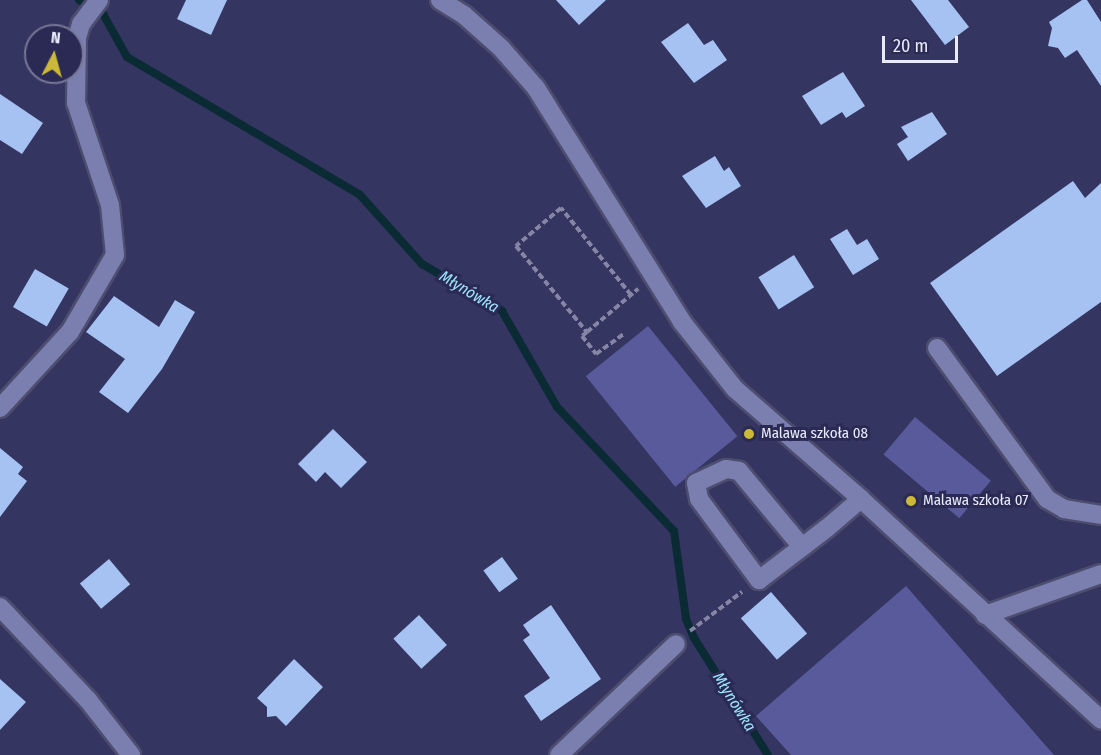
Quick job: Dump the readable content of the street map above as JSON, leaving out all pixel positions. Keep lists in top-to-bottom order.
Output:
{
  "water": ["Młynówka"],
  "places": ["Malawa szkoła 08", "Malawa szkoła 07"],
  "scale_bar": "20 m",
  "north": "top"
}
